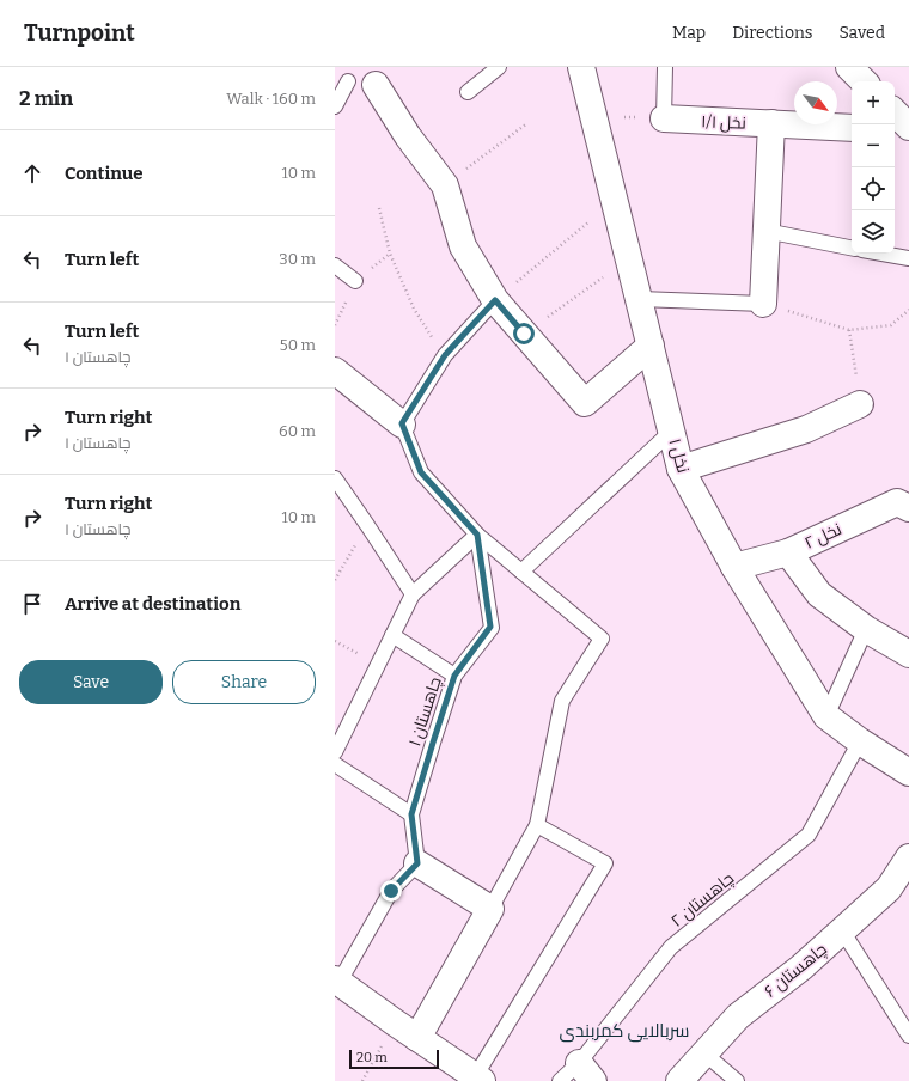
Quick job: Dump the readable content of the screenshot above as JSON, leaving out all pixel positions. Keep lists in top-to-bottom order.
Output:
{
  "streets": {
    "street": [
      "نخل ۱/۱",
      "نخل ۱",
      "نخل ۲",
      "چاهستان ۶"
    ],
    "lane": ["چاهستان ۱", "چاهستان ۲"]
  },
  "crossings": [
    ["نخل ۱", "نخل ۲"],
    ["نخل ۱", "چاهستان ۲"]
  ],
  "districts": ["سربالایی کمربندی"],
  "scale_bar": "20 m",
  "north": "bottom right",
  "page": {
    "header": "Turnpoint",
    "nav": ["Map", "Directions", "Saved"],
    "heading": ["2 min", "Walk · 160 m"],
    "map_buttons": ["+", "−"],
    "list": [
      ["Continue", "10 m"],
      ["Turn left", "30 m"],
      ["Turn left", "چاهستان ۱", "50 m"],
      ["Turn right", "چاهستان ۱", "60 m"],
      ["Turn right", "چاهستان ۱", "10 m"],
      "Arrive at destination"
    ],
    "buttons": ["Save", "Share"],
    "scale": "20 m"
  }
}
